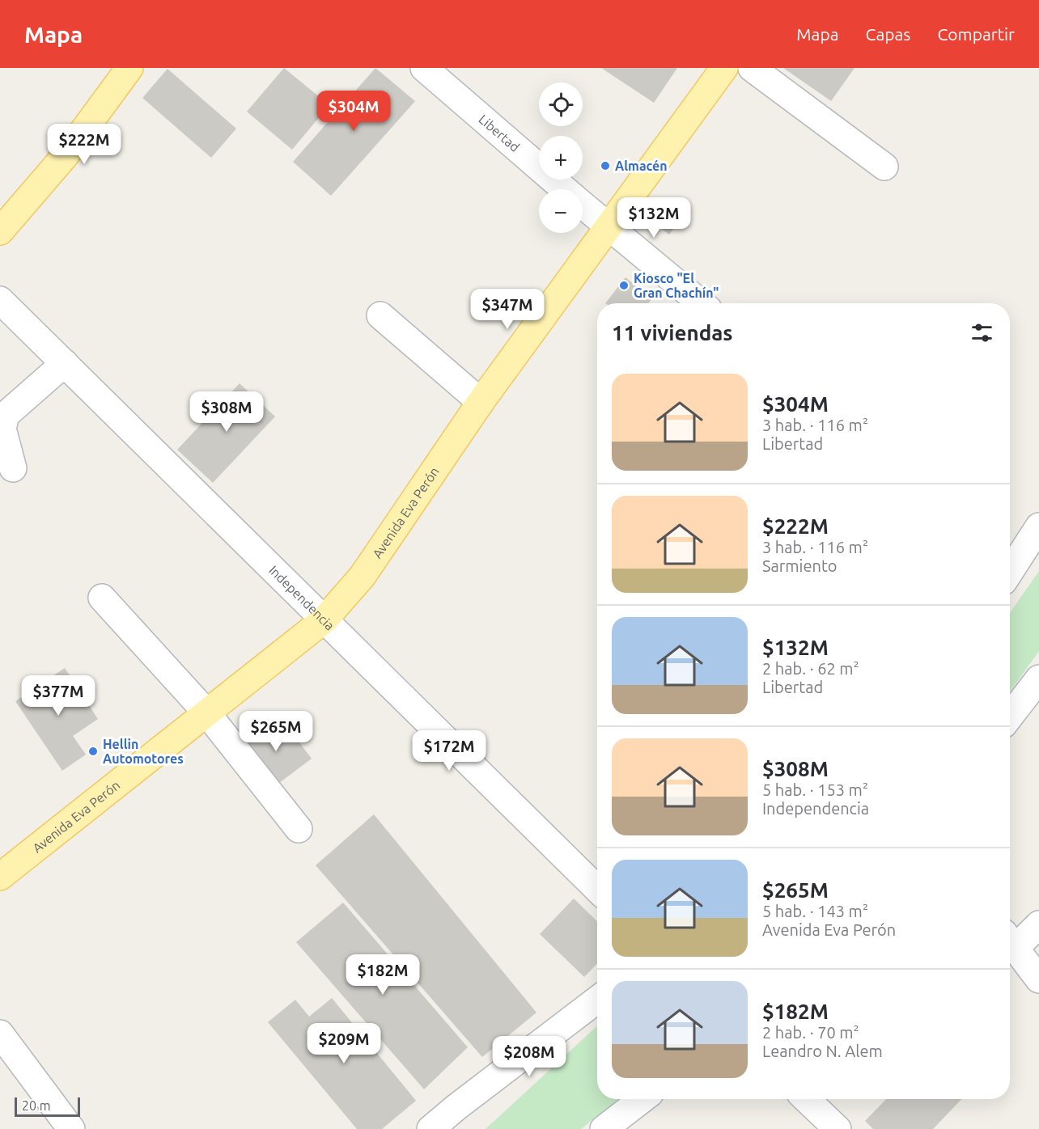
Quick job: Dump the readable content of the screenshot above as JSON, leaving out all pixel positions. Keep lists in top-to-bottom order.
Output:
{
  "streets": {
    "main road": ["Avenida Eva Perón"],
    "street": ["Libertad", "Independencia"]
  },
  "crossings": [
    ["Libertad", "Avenida Eva Perón"],
    ["Avenida Eva Perón", "Independencia"]
  ],
  "places": ["Almacén", "Kiosco \"El Gran Chachín\"", "Hellin Automotores"],
  "scale_bar": "20 m",
  "page": {
    "header": "Mapa",
    "nav": ["Mapa", "Capas", "Compartir"],
    "map_buttons": ["+", "−"],
    "price": [
      "$304M",
      "$222M",
      "$132M",
      "$347M",
      "$308M",
      "$377M",
      "$265M",
      "$172M",
      "$182M",
      "$209M",
      "$208M"
    ],
    "heading": "11 viviendas",
    "list": [
      {
        "name": "$304M",
        "note": "3 hab. · 116 m² · Libertad"
      },
      {
        "name": "$222M",
        "note": "3 hab. · 116 m² · Sarmiento"
      },
      {
        "name": "$132M",
        "note": "2 hab. · 62 m² · Libertad"
      },
      {
        "name": "$308M",
        "note": "5 hab. · 153 m² · Independencia"
      },
      {
        "name": "$265M",
        "note": "5 hab. · 143 m² · Avenida Eva Perón"
      },
      {
        "name": "$182M",
        "note": "2 hab. · 70 m² · Leandro N. Alem"
      }
    ],
    "scale": "20 m"
  }
}
